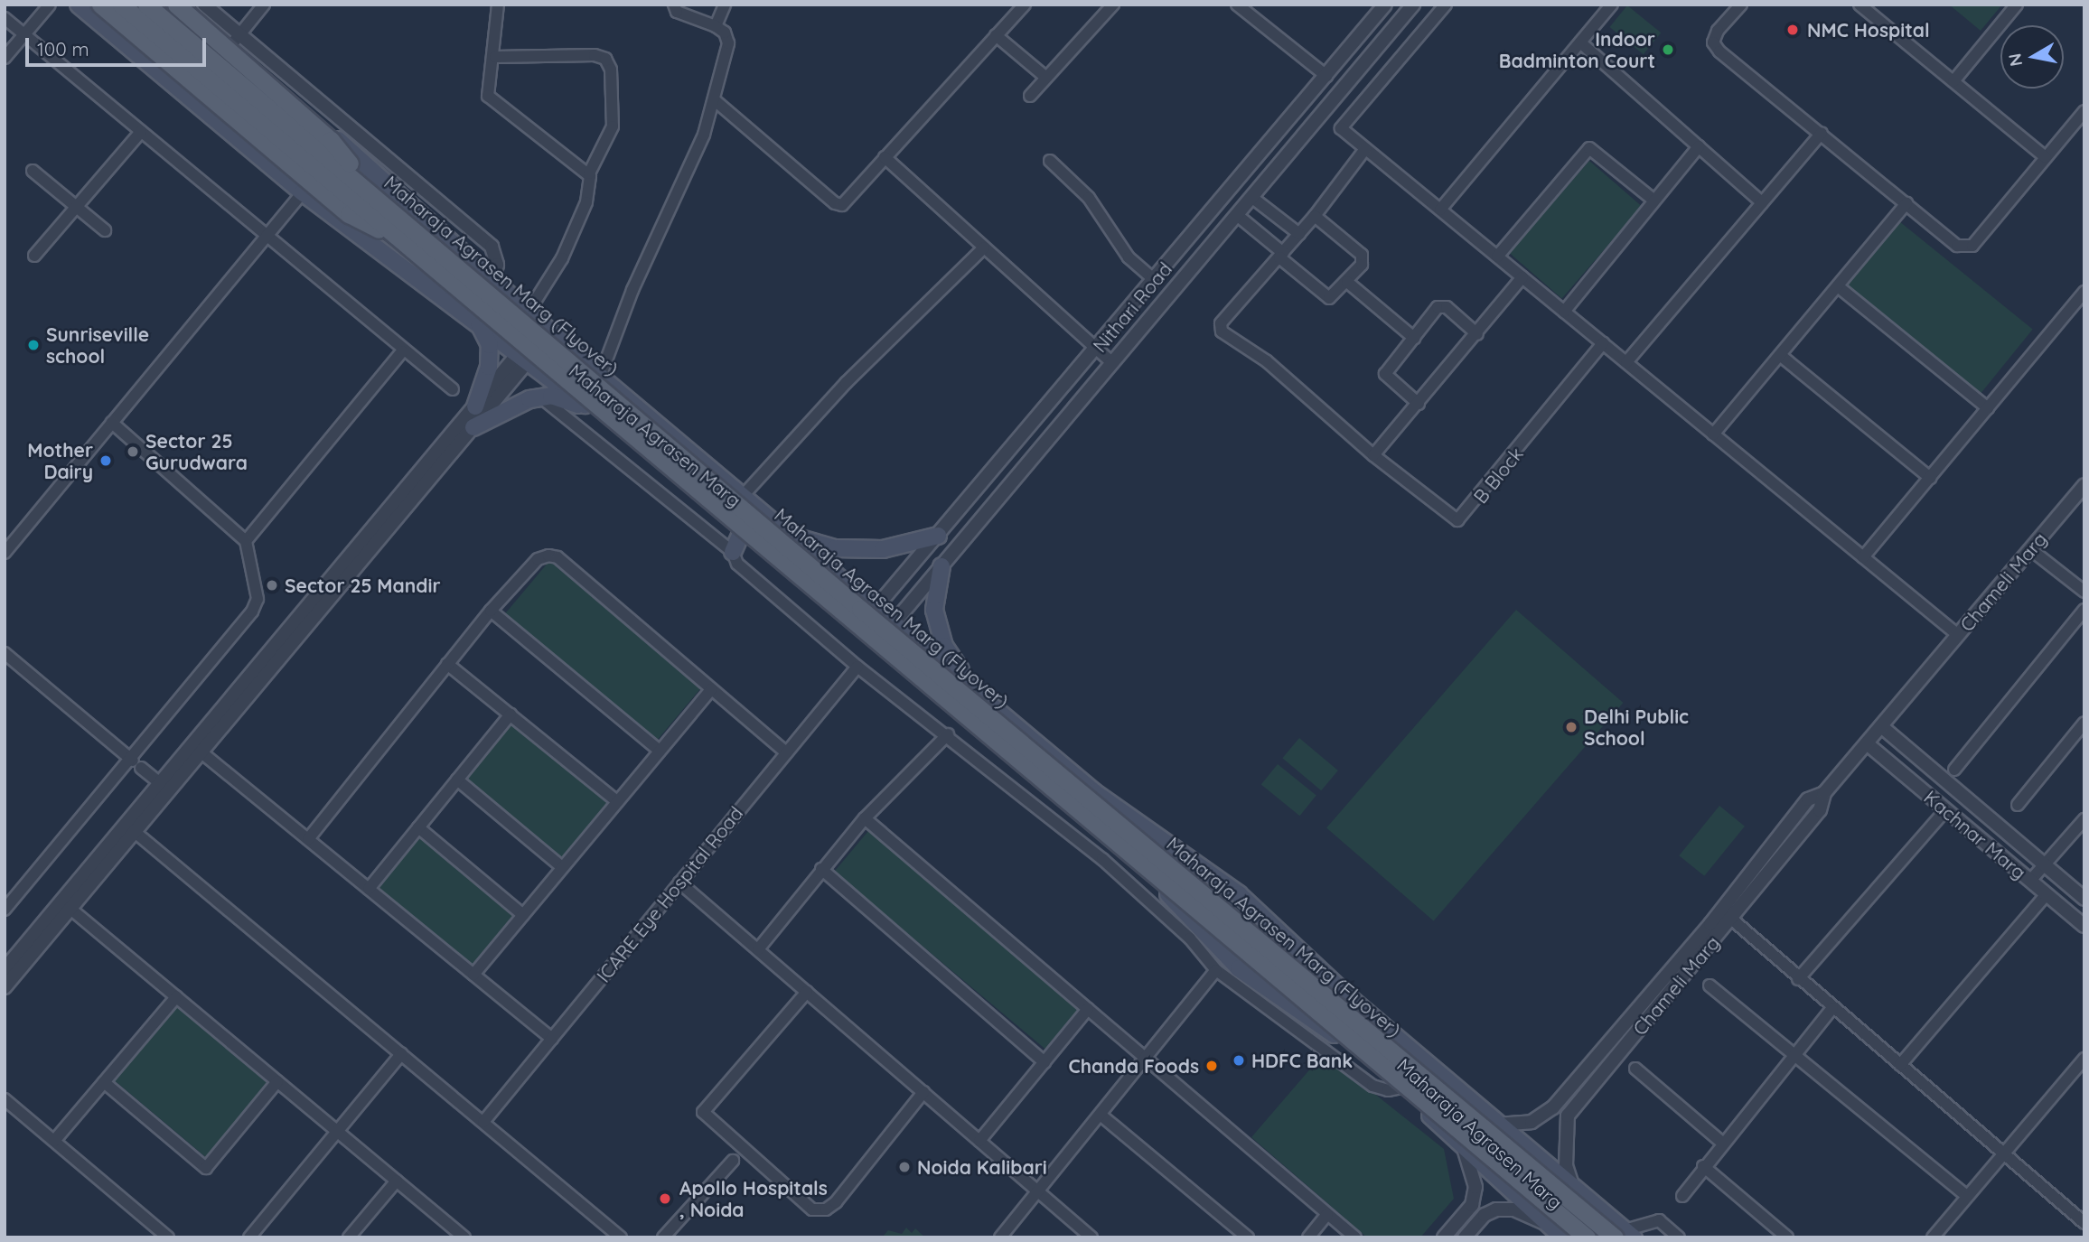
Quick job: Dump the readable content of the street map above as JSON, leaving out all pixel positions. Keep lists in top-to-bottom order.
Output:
{
  "streets": {
    "main road": ["Maharaja Agrasen Marg (Flyover)", "Maharaja Agrasen Marg"],
    "street": [
      "Nithari Road",
      "B Block",
      "Chameli Marg",
      "Kachnar Marg",
      "ICARE Eye Hospital Road"
    ]
  },
  "crossings": [
    ["Maharaja Agrasen Marg (Flyover)", "Maharaja Agrasen Marg"],
    ["Nithari Road", "Maharaja Agrasen Marg"],
    ["Maharaja Agrasen Marg", "Chameli Marg"],
    ["Chameli Marg", "Kachnar Marg"]
  ],
  "places": [
    "NMC Hospital",
    "Indoor Badminton Court",
    "Sunriseville school",
    "Sector 25 Gurudwara",
    "Mother Dairy",
    "Sector 25 Mandir",
    "Delhi Public School",
    "HDFC Bank",
    "Chanda Foods",
    "Noida Kalibari",
    "Apollo Hospitals , Noida"
  ],
  "scale_bar": "100 m",
  "north": "left"
}
